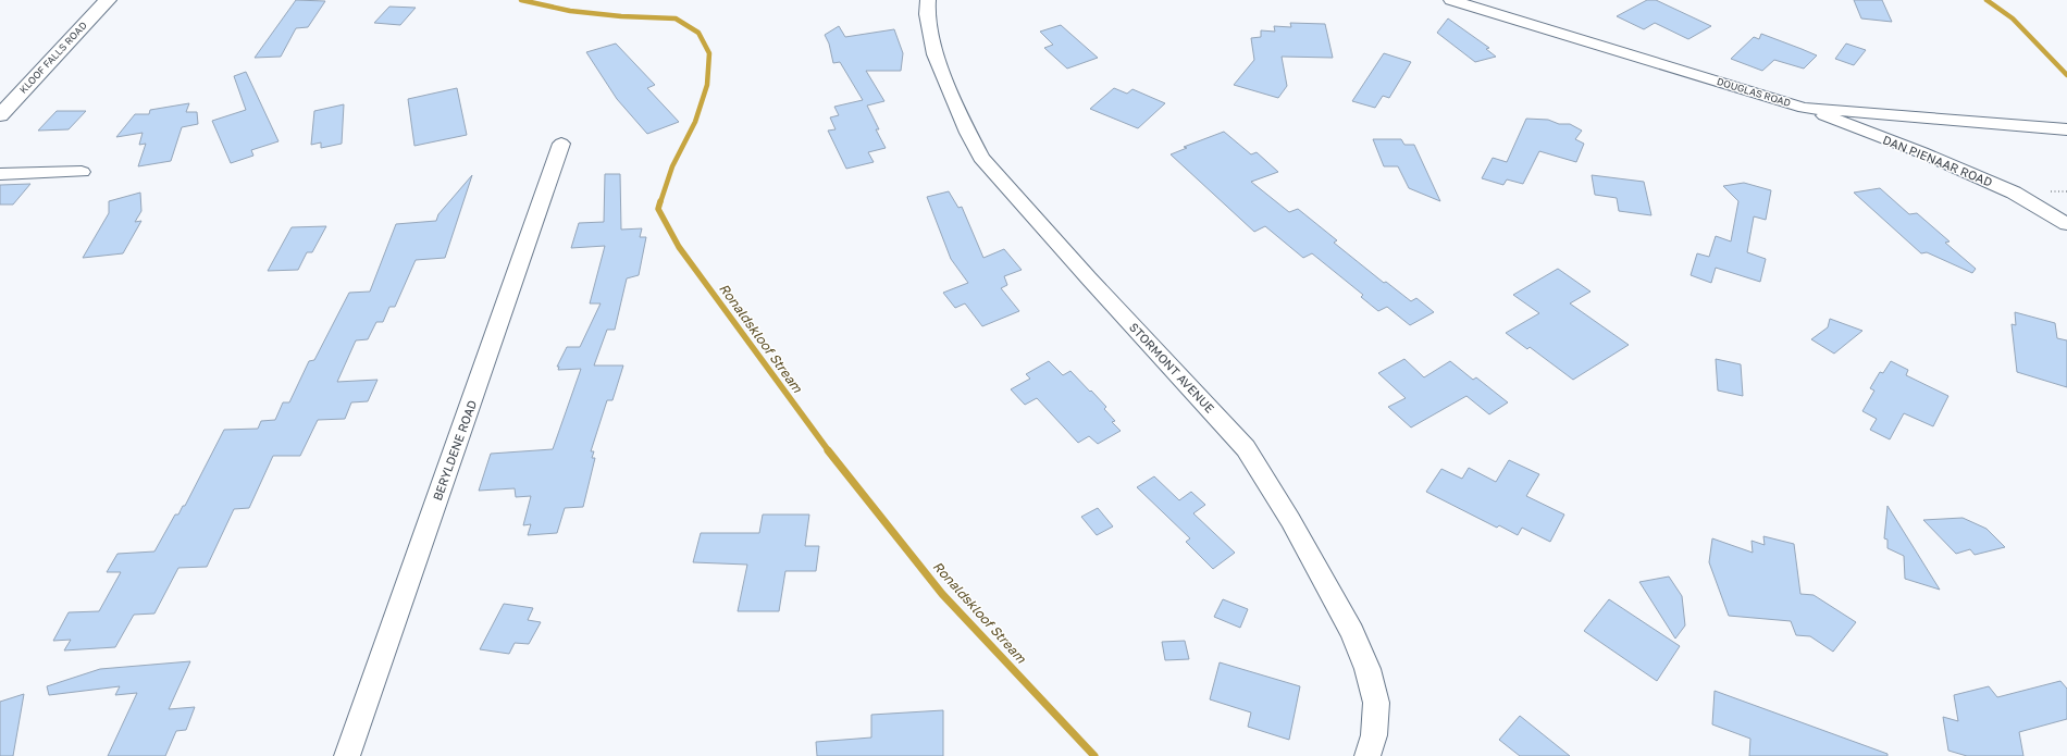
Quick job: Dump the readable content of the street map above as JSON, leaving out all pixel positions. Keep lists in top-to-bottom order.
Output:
{
  "streets": {
    "main road": ["KLOOF FALLS ROAD"],
    "street": [
      "DOUGLAS ROAD",
      "DAN PIENAAR ROAD",
      "STORMONT AVENUE",
      "BERYLDENE ROAD"
    ]
  },
  "crossings": [
    ["DOUGLAS ROAD", "DAN PIENAAR ROAD"]
  ],
  "water": ["Ronaldskloof Stream"]
}
